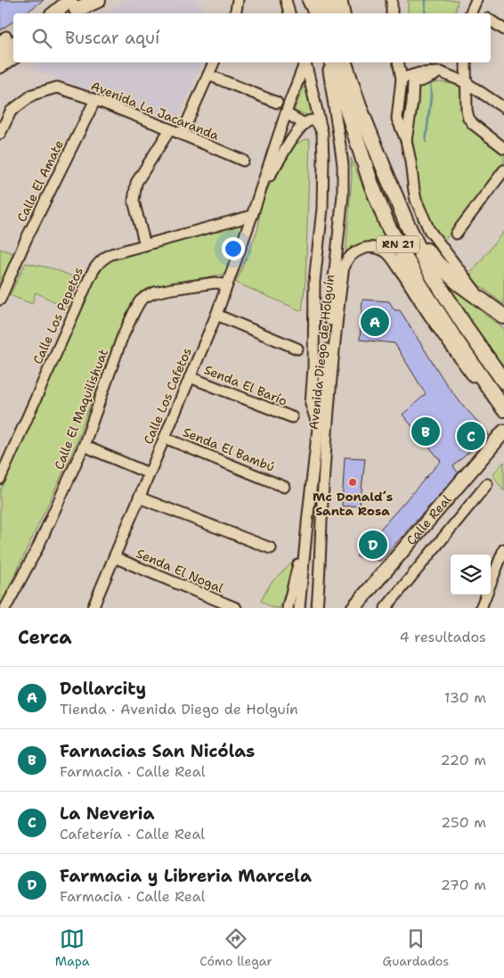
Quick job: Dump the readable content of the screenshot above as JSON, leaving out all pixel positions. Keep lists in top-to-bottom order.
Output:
{
  "streets": {
    "highway": ["RN 21"],
    "main road": ["Calle Real"],
    "street": [
      "Avenida La Jacaranda",
      "Calle El Amate",
      "Calle Los Pepetos",
      "Avenida Diego de Holguín",
      "Senda El Barío",
      "Calle Los Cafetos",
      "Calle El Maquilishuat",
      "Senda El Bambú",
      "Senda El Nogal"
    ]
  },
  "crossings": [
    ["Avenida La Jacaranda", "Calle El Amate"],
    ["RN 21", "Avenida Diego de Holguín"],
    ["Calle Los Pepetos", "Calle Los Cafetos"],
    ["Senda El Barío", "Calle Los Cafetos"],
    ["Calle Los Cafetos", "Calle El Maquilishuat"],
    ["Calle Los Cafetos", "Senda El Bambú"],
    ["Calle Los Cafetos", "Senda El Nogal"]
  ],
  "places": ["Mc Donald´s Santa Rosa"],
  "page": {
    "search": "Buscar aquí",
    "pins": [
      "A",
      "B",
      "C",
      "D"
    ],
    "heading": ["Cerca", "4 resultados"],
    "list": [
      {
        "mark": "A",
        "name": "Dollarcity",
        "note": "Tienda · Avenida Diego de Holguín",
        "value": "130 m"
      },
      {
        "mark": "B",
        "name": "Farnacias San Nicólas",
        "note": "Farmacia · Calle Real",
        "value": "220 m"
      },
      {
        "mark": "C",
        "name": "La Neveria",
        "note": "Cafetería · Calle Real",
        "value": "250 m"
      },
      {
        "mark": "D",
        "name": "Farmacia y Libreria Marcela",
        "note": "Farmacia · Calle Real",
        "value": "270 m"
      }
    ],
    "nav": ["Mapa", "Cómo llegar", "Guardados"]
  }
}
